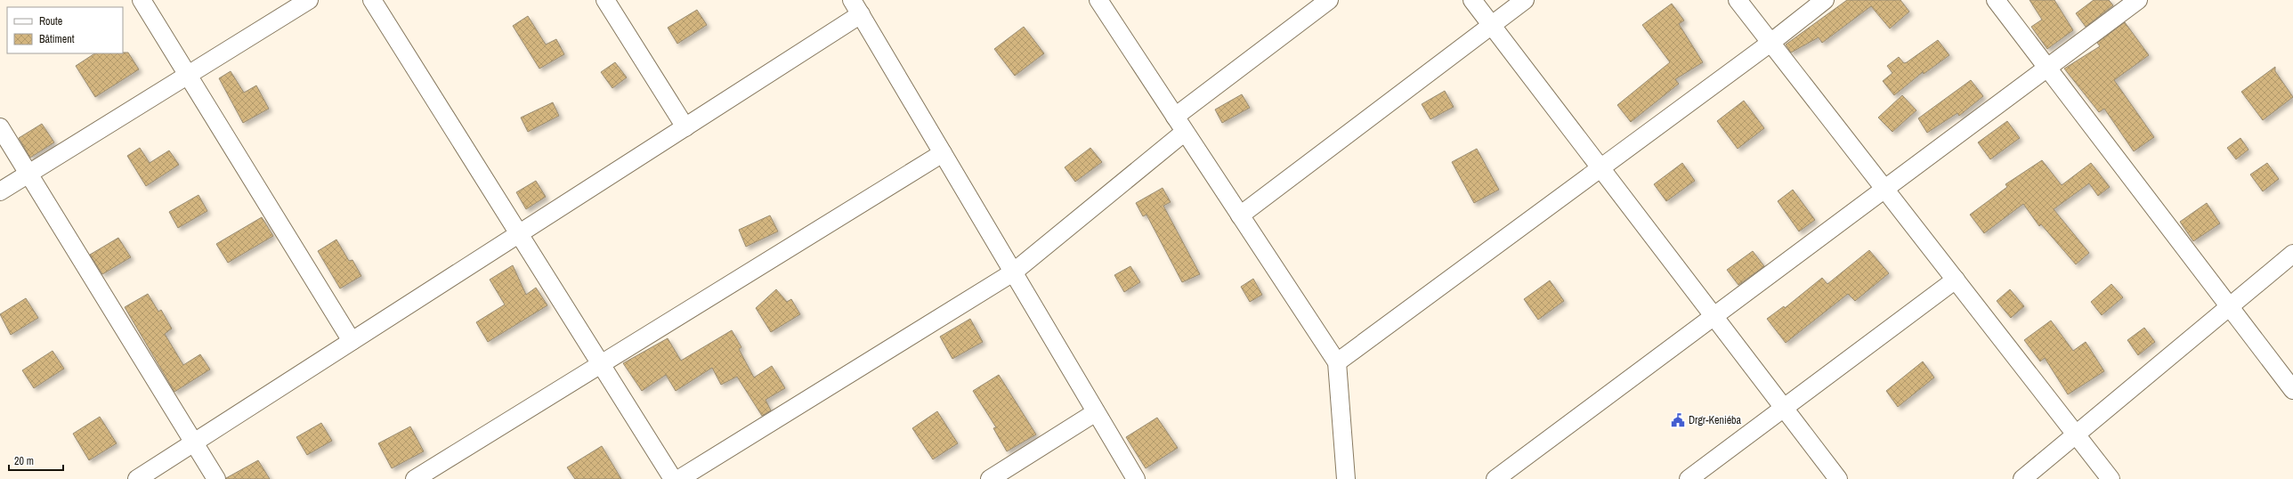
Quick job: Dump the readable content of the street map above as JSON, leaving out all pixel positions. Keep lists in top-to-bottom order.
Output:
{
  "places": {
    "public building": ["Drgr-Keniéba"]
  },
  "legend": ["Route", "Bâtiment"],
  "scale_bar": "20 m"
}
